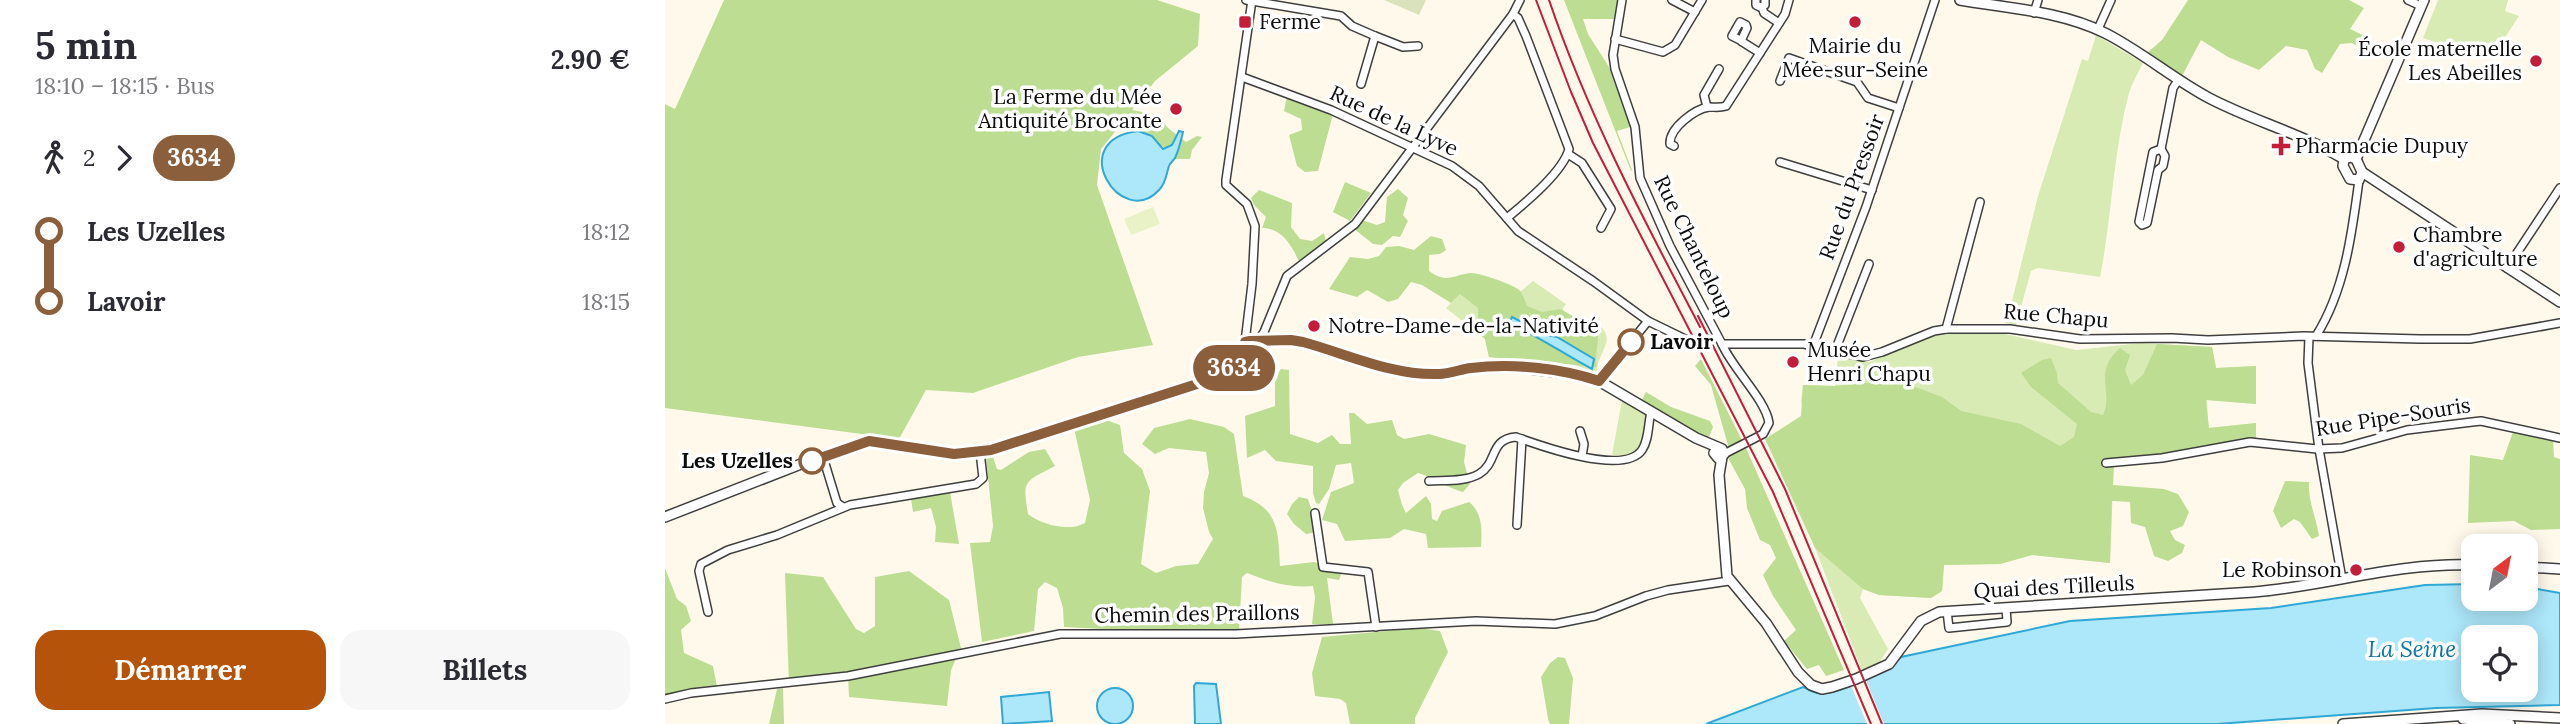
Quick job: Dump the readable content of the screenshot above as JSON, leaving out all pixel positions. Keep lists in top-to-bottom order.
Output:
{
  "streets": {
    "street": [
      "Rue de la Lyve",
      "Rue du Pressoir",
      "Rue Chanteloup",
      "Rue Chapu",
      "Rue Pipe-Souris",
      "Quai des Tilleuls",
      "Chemin des Praillons"
    ]
  },
  "crossings": [
    ["Rue du Pressoir", "Rue Chapu"],
    ["Rue Chanteloup", "Rue Chapu"],
    ["Quai des Tilleuls", "Chemin des Praillons"]
  ],
  "water": ["La Seine"],
  "places": {
    "transit": ["Ferme"],
    "other": [
      "Mairie du Mée-sur-Seine",
      "École maternelle Les Abeilles",
      "La Ferme du Mée Antiquité Brocante",
      "Chambre d'agriculture",
      "Notre-Dame-de-la-Nativité",
      "Lavoir",
      "Musée Henri Chapu",
      "Les Uzelles",
      "Le Robinson"
    ],
    "health": ["Pharmacie Dupuy"]
  },
  "lines": ["bus line 3634"],
  "north": "top right",
  "page": {
    "heading": ["5 min", "18:10 – 18:15 · Bus", "2.90 €"],
    "on_map": "3634",
    "legs": ["2", "3634"],
    "list": [
      {
        "name": "Les Uzelles",
        "value": "18:12"
      },
      {
        "name": "Lavoir",
        "value": "18:15"
      }
    ],
    "buttons": ["Démarrer", "Billets"]
  }
}
